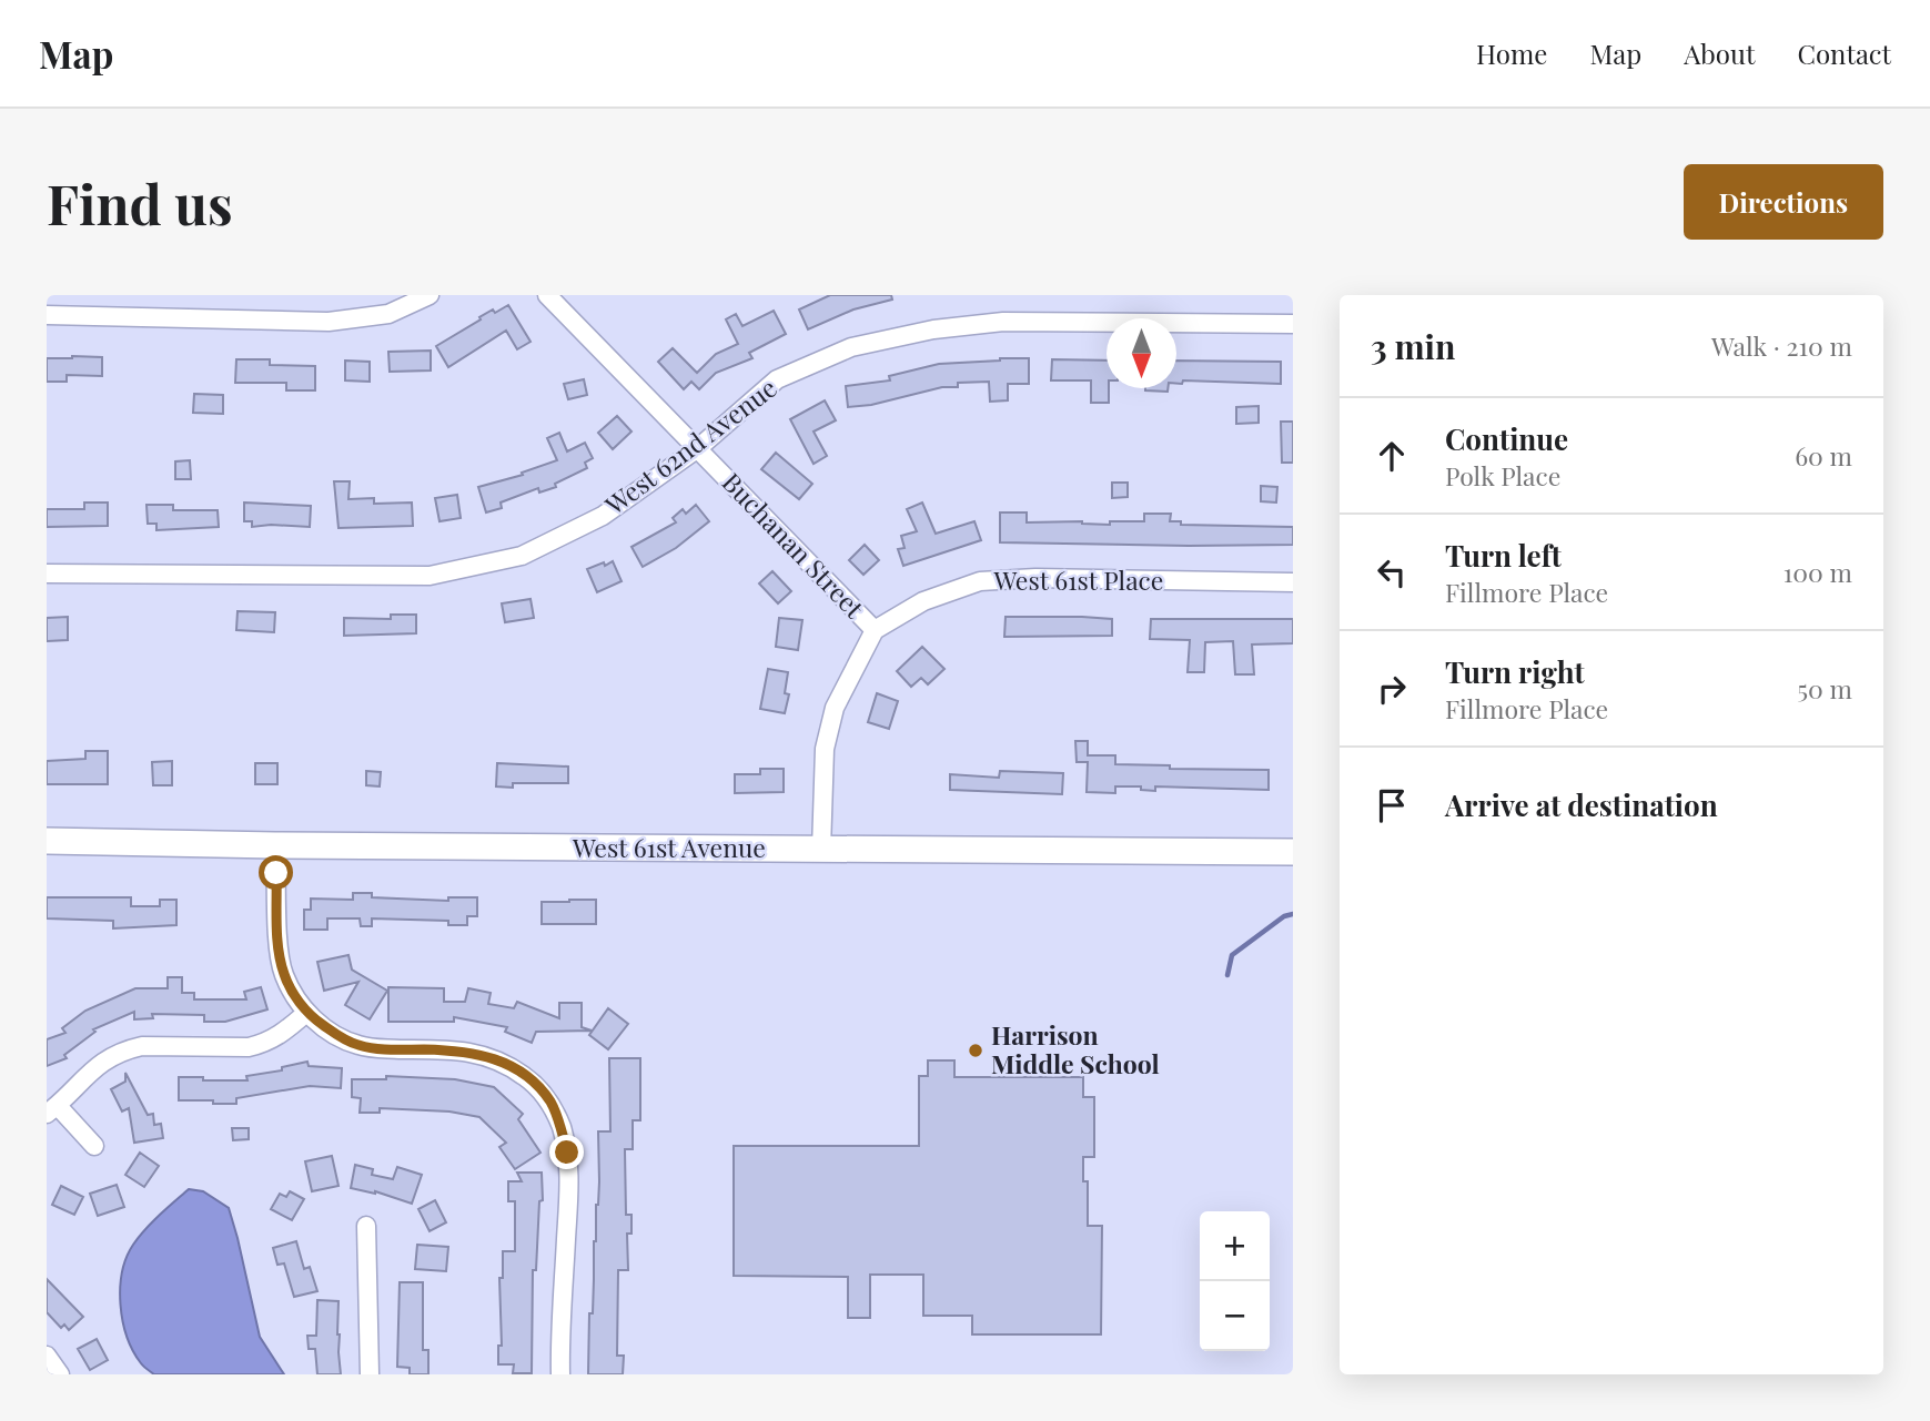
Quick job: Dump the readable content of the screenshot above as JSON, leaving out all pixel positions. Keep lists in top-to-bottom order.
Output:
{
  "streets": {
    "main road": ["West 61st Avenue"],
    "street": ["West 62nd Avenue", "Buchanan Street", "West 61st Place"]
  },
  "crossings": [
    ["West 62nd Avenue", "Buchanan Street"],
    ["Buchanan Street", "West 61st Place"]
  ],
  "places": ["Harrison Middle School"],
  "north": "bottom",
  "page": {
    "header": "Map",
    "nav": [
      "Home",
      "Map",
      "About",
      "Contact"
    ],
    "buttons": "Directions",
    "title": "Find us",
    "heading": ["3 min", "Walk · 210 m"],
    "list": [
      ["Continue", "Polk Place", "60 m"],
      ["Turn left", "Fillmore Place", "100 m"],
      ["Turn right", "Fillmore Place", "50 m"],
      "Arrive at destination"
    ],
    "map_buttons": ["+", "−"]
  }
}
